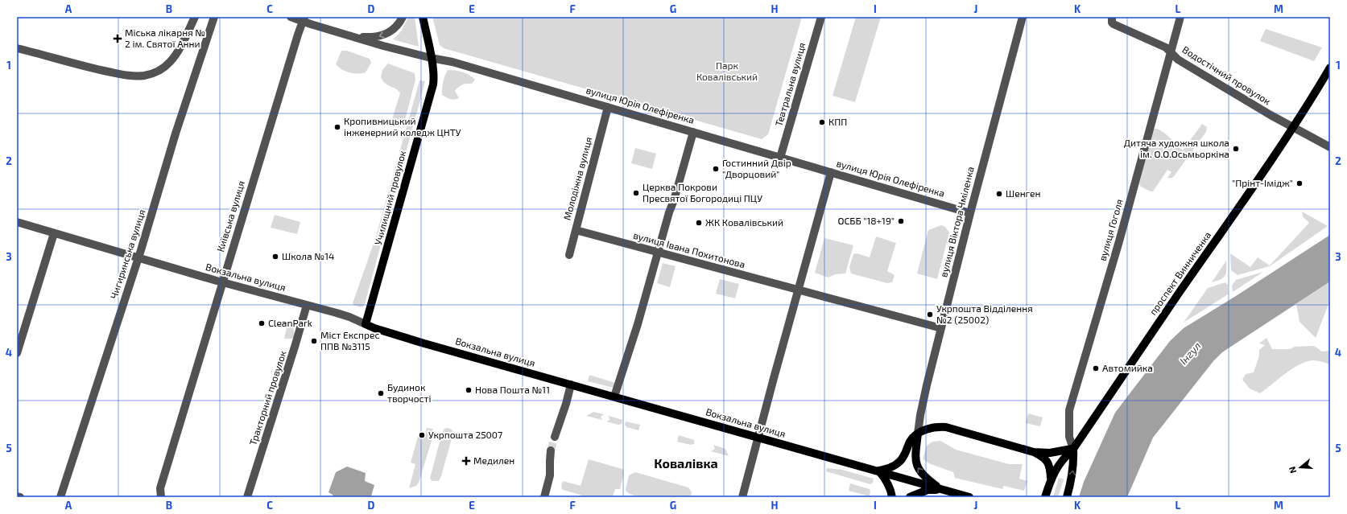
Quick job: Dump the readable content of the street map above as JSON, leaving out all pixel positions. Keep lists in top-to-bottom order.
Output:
{
  "streets": {
    "main road": ["Училищний провулок", "проспект Винниченка", "Вокзальна вулиця"],
    "street": [
      "Водостічний провулок",
      "Театральна вулиця",
      "вулиця Юрія Олефіренка",
      "Молодіжна вулиця",
      "Київська вулиця",
      "вулиця Віктора Чміленка",
      "вулиця Гоголя",
      "вулиця Івана Похитонова",
      "Чигиринська вулиця",
      "Тракторний провулок"
    ]
  },
  "crossings": [
    ["Водостічний провулок", "вулиця Гоголя"],
    ["Водостічний провулок", "проспект Винниченка"],
    ["Театральна вулиця", "вулиця Юрія Олефіренка"],
    ["вулиця Юрія Олефіренка", "Молодіжна вулиця"],
    ["вулиця Юрія Олефіренка", "Училищний провулок"],
    ["вулиця Юрія Олефіренка", "Київська вулиця"],
    ["вулиця Юрія Олефіренка", "вулиця Віктора Чміленка"],
    ["Молодіжна вулиця", "вулиця Івана Похитонова"],
    ["Училищний провулок", "Вокзальна вулиця"],
    ["Київська вулиця", "Вокзальна вулиця"],
    ["вулиця Віктора Чміленка", "вулиця Івана Похитонова"],
    ["вулиця Гоголя", "проспект Винниченка"],
    ["Чигиринська вулиця", "Вокзальна вулиця"],
    ["Вокзальна вулиця", "Тракторний провулок"]
  ],
  "districts": ["Ковалівка"],
  "water": ["Інгул"],
  "parks": ["Парк Ковалівський"],
  "places": {
    "health": ["Міська лікарня № 2 ім. Святої Анни", "Медилен"],
    "other": [
      "КПП",
      "Кропивницький інженерний коледж ЦНТУ",
      "Дитяча художня школа ім. О.О.Осьмьоркіна",
      "Гостинний Двір \"Дворцовий\"",
      "\"Прінт-Імідж\"",
      "Церква Покрови Пресвятої Богородиці ПЦУ",
      "Шенген",
      "ОСББ \"18+19\"",
      "ЖК Ковалівський",
      "Школа №14",
      "Укрпошта Відділення №2 (25002)",
      "CleanPark",
      "Міст Експрес ППВ №3115",
      "Автомийка",
      "Нова Пошта №11",
      "Будинок творчості",
      "Укрпошта 25007"
    ]
  },
  "north": "left",
  "grid": {
    "columns": [
      "A",
      "B",
      "C",
      "D",
      "E",
      "F",
      "G",
      "H",
      "I",
      "J",
      "K",
      "L",
      "M"
    ],
    "rows": [
      "1",
      "2",
      "3",
      "4",
      "5"
    ]
  }
}
